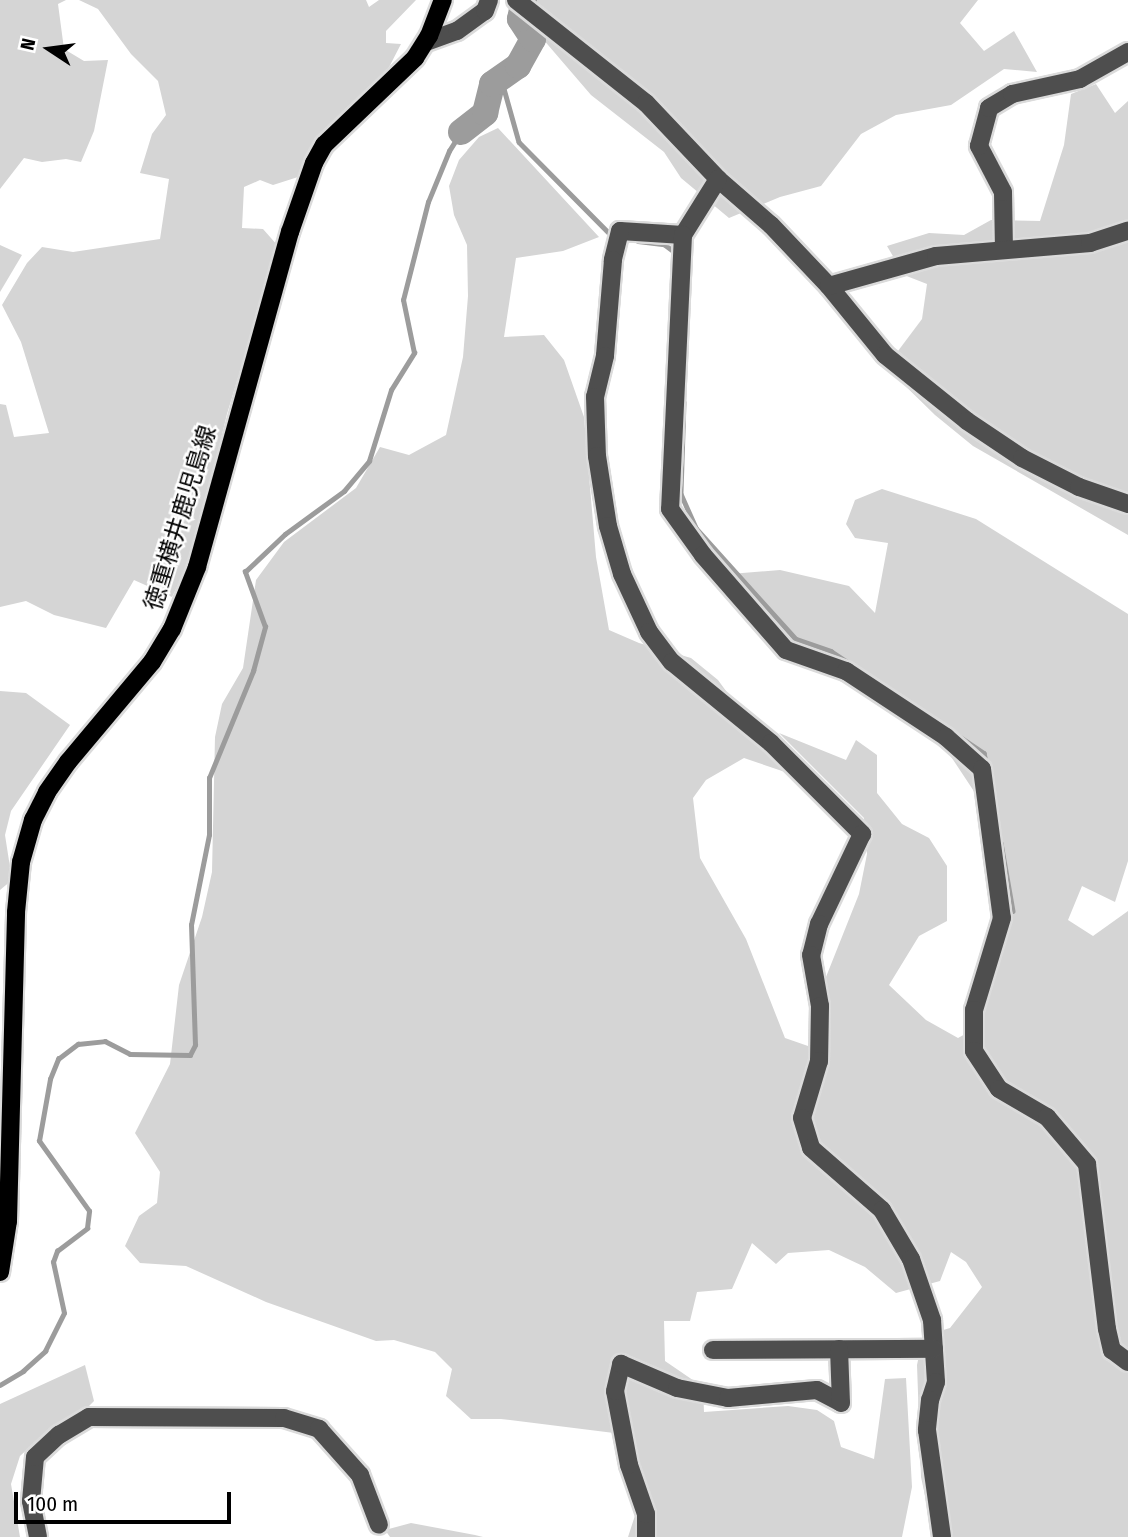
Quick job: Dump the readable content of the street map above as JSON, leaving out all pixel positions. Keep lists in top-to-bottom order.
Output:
{
  "streets": {
    "main road": ["徳重横井鹿児島線"]
  },
  "scale_bar": "100 m",
  "north": "left"
}
